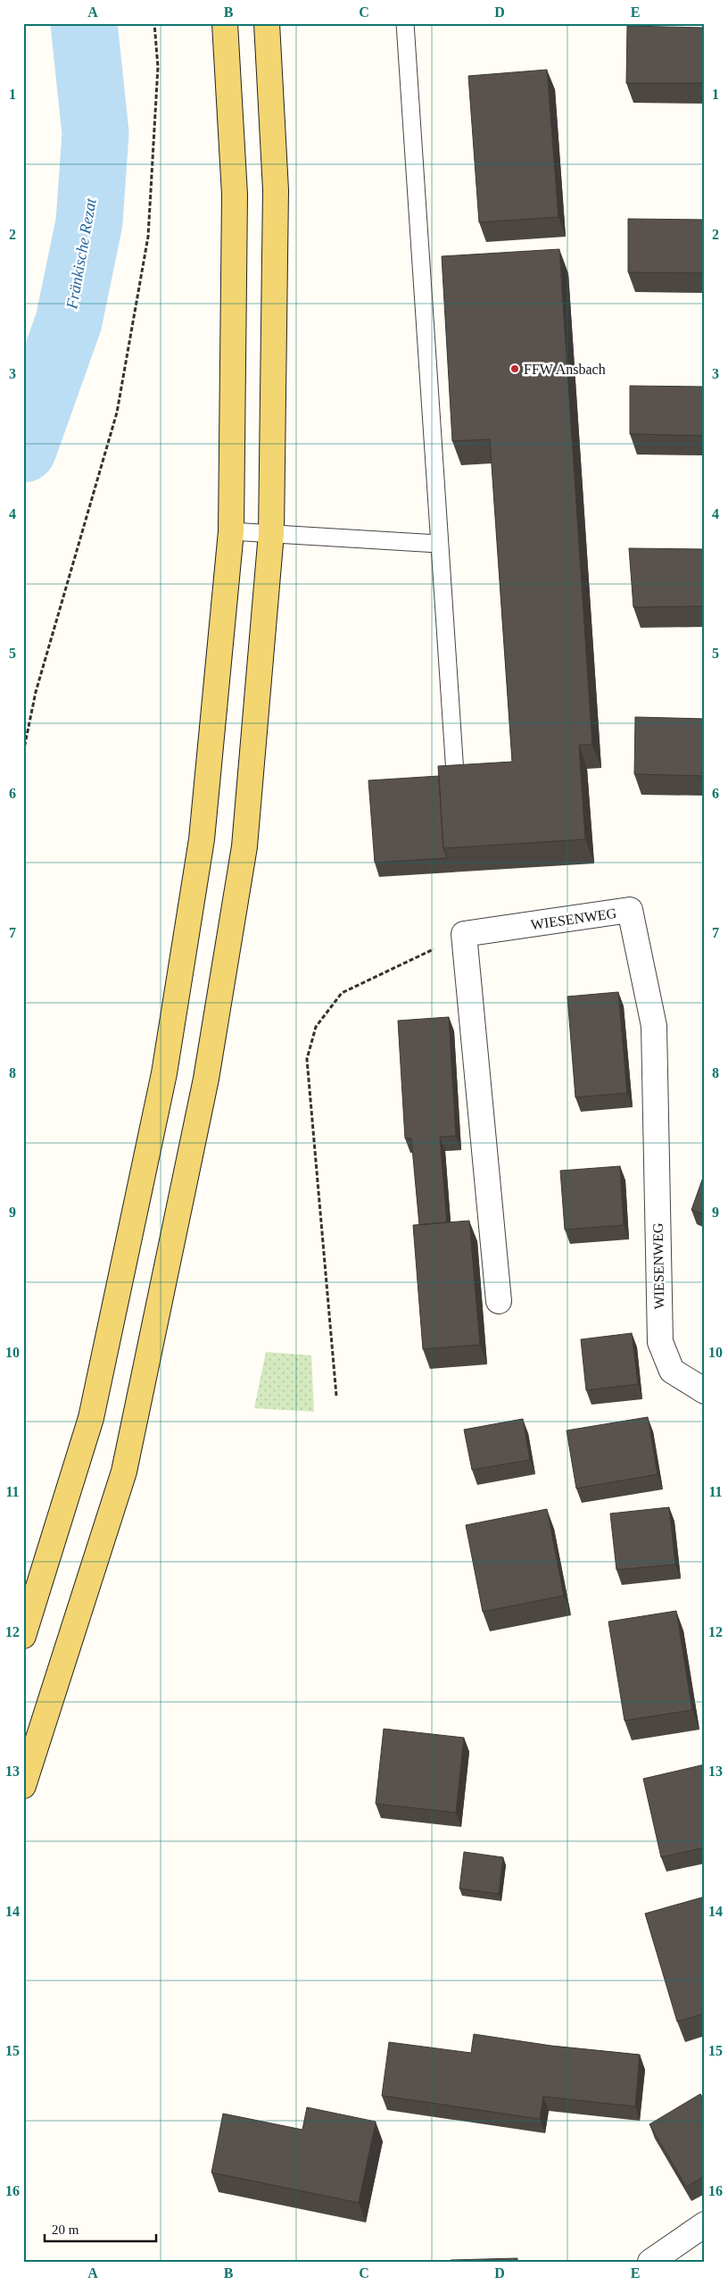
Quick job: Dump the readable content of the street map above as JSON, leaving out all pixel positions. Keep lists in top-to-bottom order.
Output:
{
  "streets": {
    "street": ["WIESENWEG"]
  },
  "water": ["Fränkische Rezat"],
  "places": ["FFW Ansbach"],
  "scale_bar": "20 m",
  "grid": {
    "columns": [
      "A",
      "B",
      "C",
      "D",
      "E"
    ],
    "rows": [
      "1",
      "2",
      "3",
      "4",
      "5",
      "6",
      "7",
      "8",
      "9",
      "10",
      "11",
      "12",
      "13",
      "14",
      "15",
      "16"
    ]
  }
}
